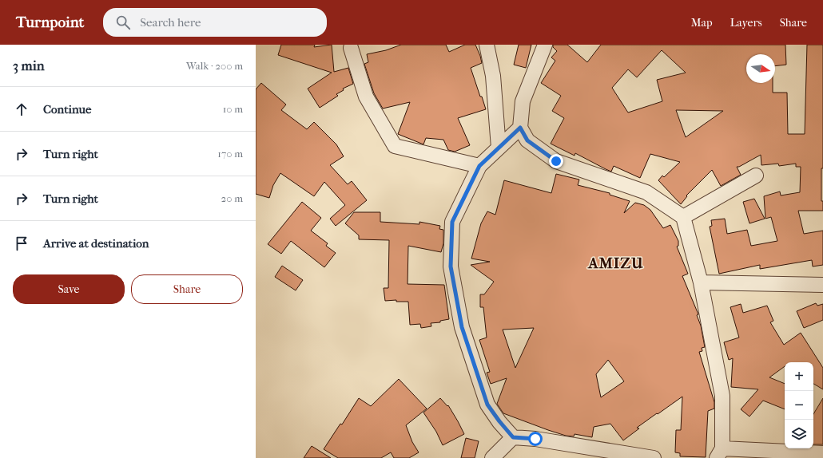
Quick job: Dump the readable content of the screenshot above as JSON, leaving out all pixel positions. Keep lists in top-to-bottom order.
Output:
{
  "districts": ["AMIZU"],
  "north": "right",
  "page": {
    "header": "Turnpoint",
    "search": "Search here",
    "nav": ["Map", "Layers", "Share"],
    "heading": ["3 min", "Walk · 200 m"],
    "list": [
      ["Continue", "10 m"],
      ["Turn right", "170 m"],
      ["Turn right", "20 m"],
      "Arrive at destination"
    ],
    "buttons": ["Save", "Share"],
    "map_buttons": ["+", "−"]
  }
}
